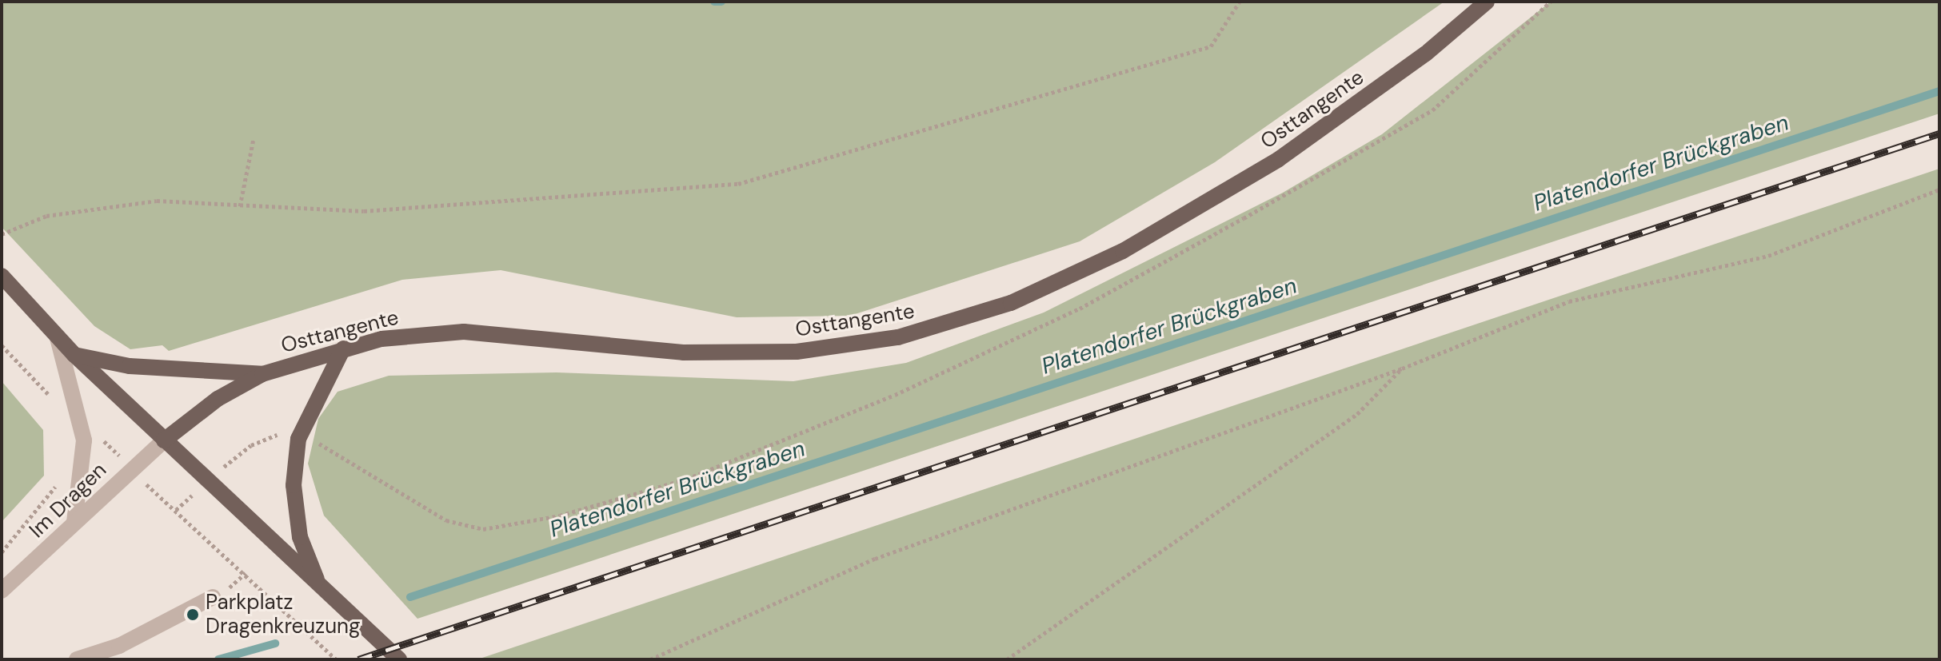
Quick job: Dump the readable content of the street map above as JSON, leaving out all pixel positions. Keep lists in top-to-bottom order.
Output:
{
  "streets": {
    "main road": ["Osttangente"],
    "street": ["Im Dragen"]
  },
  "crossings": [
    ["Osttangente", "Im Dragen"]
  ],
  "water": ["Platendorfer Brückgraben"],
  "places": ["Parkplatz Dragenkreuzung"]
}
